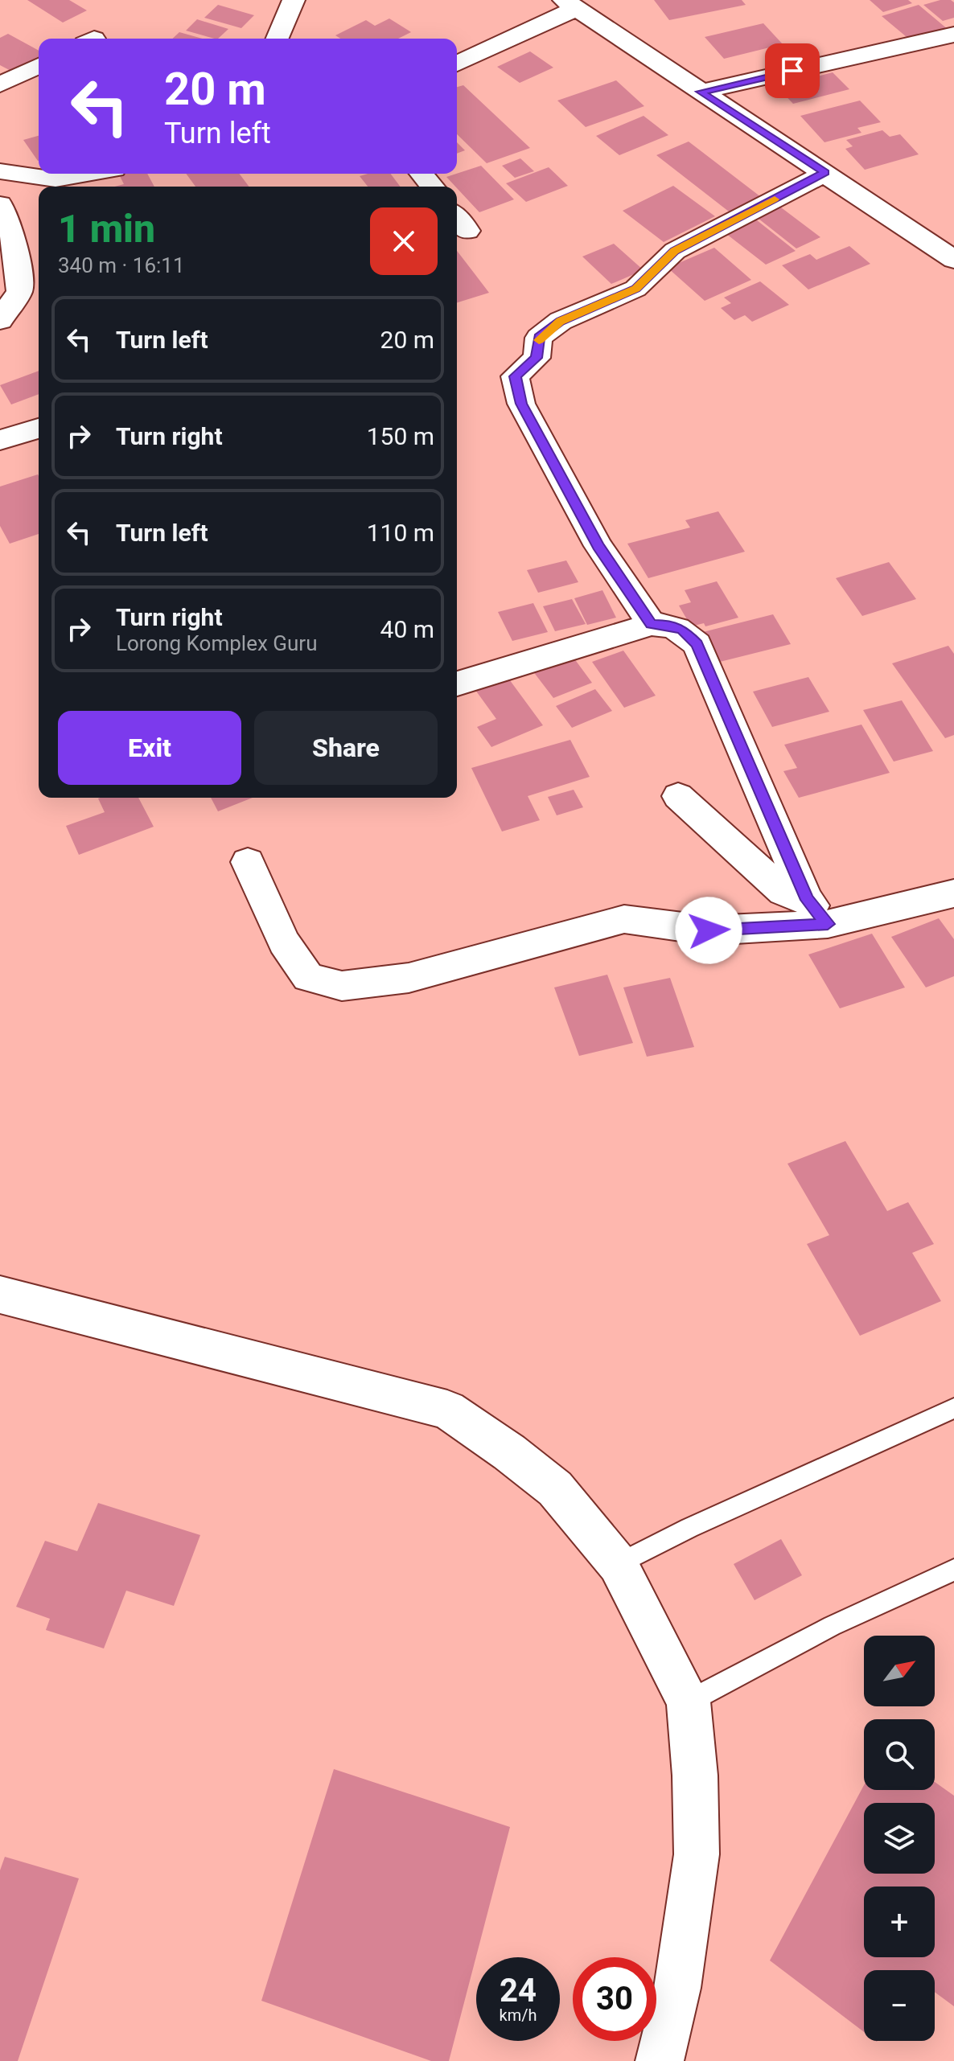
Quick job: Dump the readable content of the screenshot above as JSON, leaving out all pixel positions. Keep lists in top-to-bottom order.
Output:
{
  "north": "top right",
  "page": {
    "turn": ["20 m", "Turn left"],
    "heading": ["1 min", "340 m · 16:11"],
    "list": [
      {
        "name": "Turn left",
        "value": "20 m"
      },
      {
        "name": "Turn right",
        "value": "150 m"
      },
      {
        "name": "Turn left",
        "value": "110 m"
      },
      {
        "name": "Turn right",
        "note": "Lorong Komplex Guru",
        "value": "40 m"
      }
    ],
    "buttons": ["Exit", "Share"],
    "map_buttons": ["+", "−"],
    "speed": "24 km/h",
    "limit": "30"
  }
}
